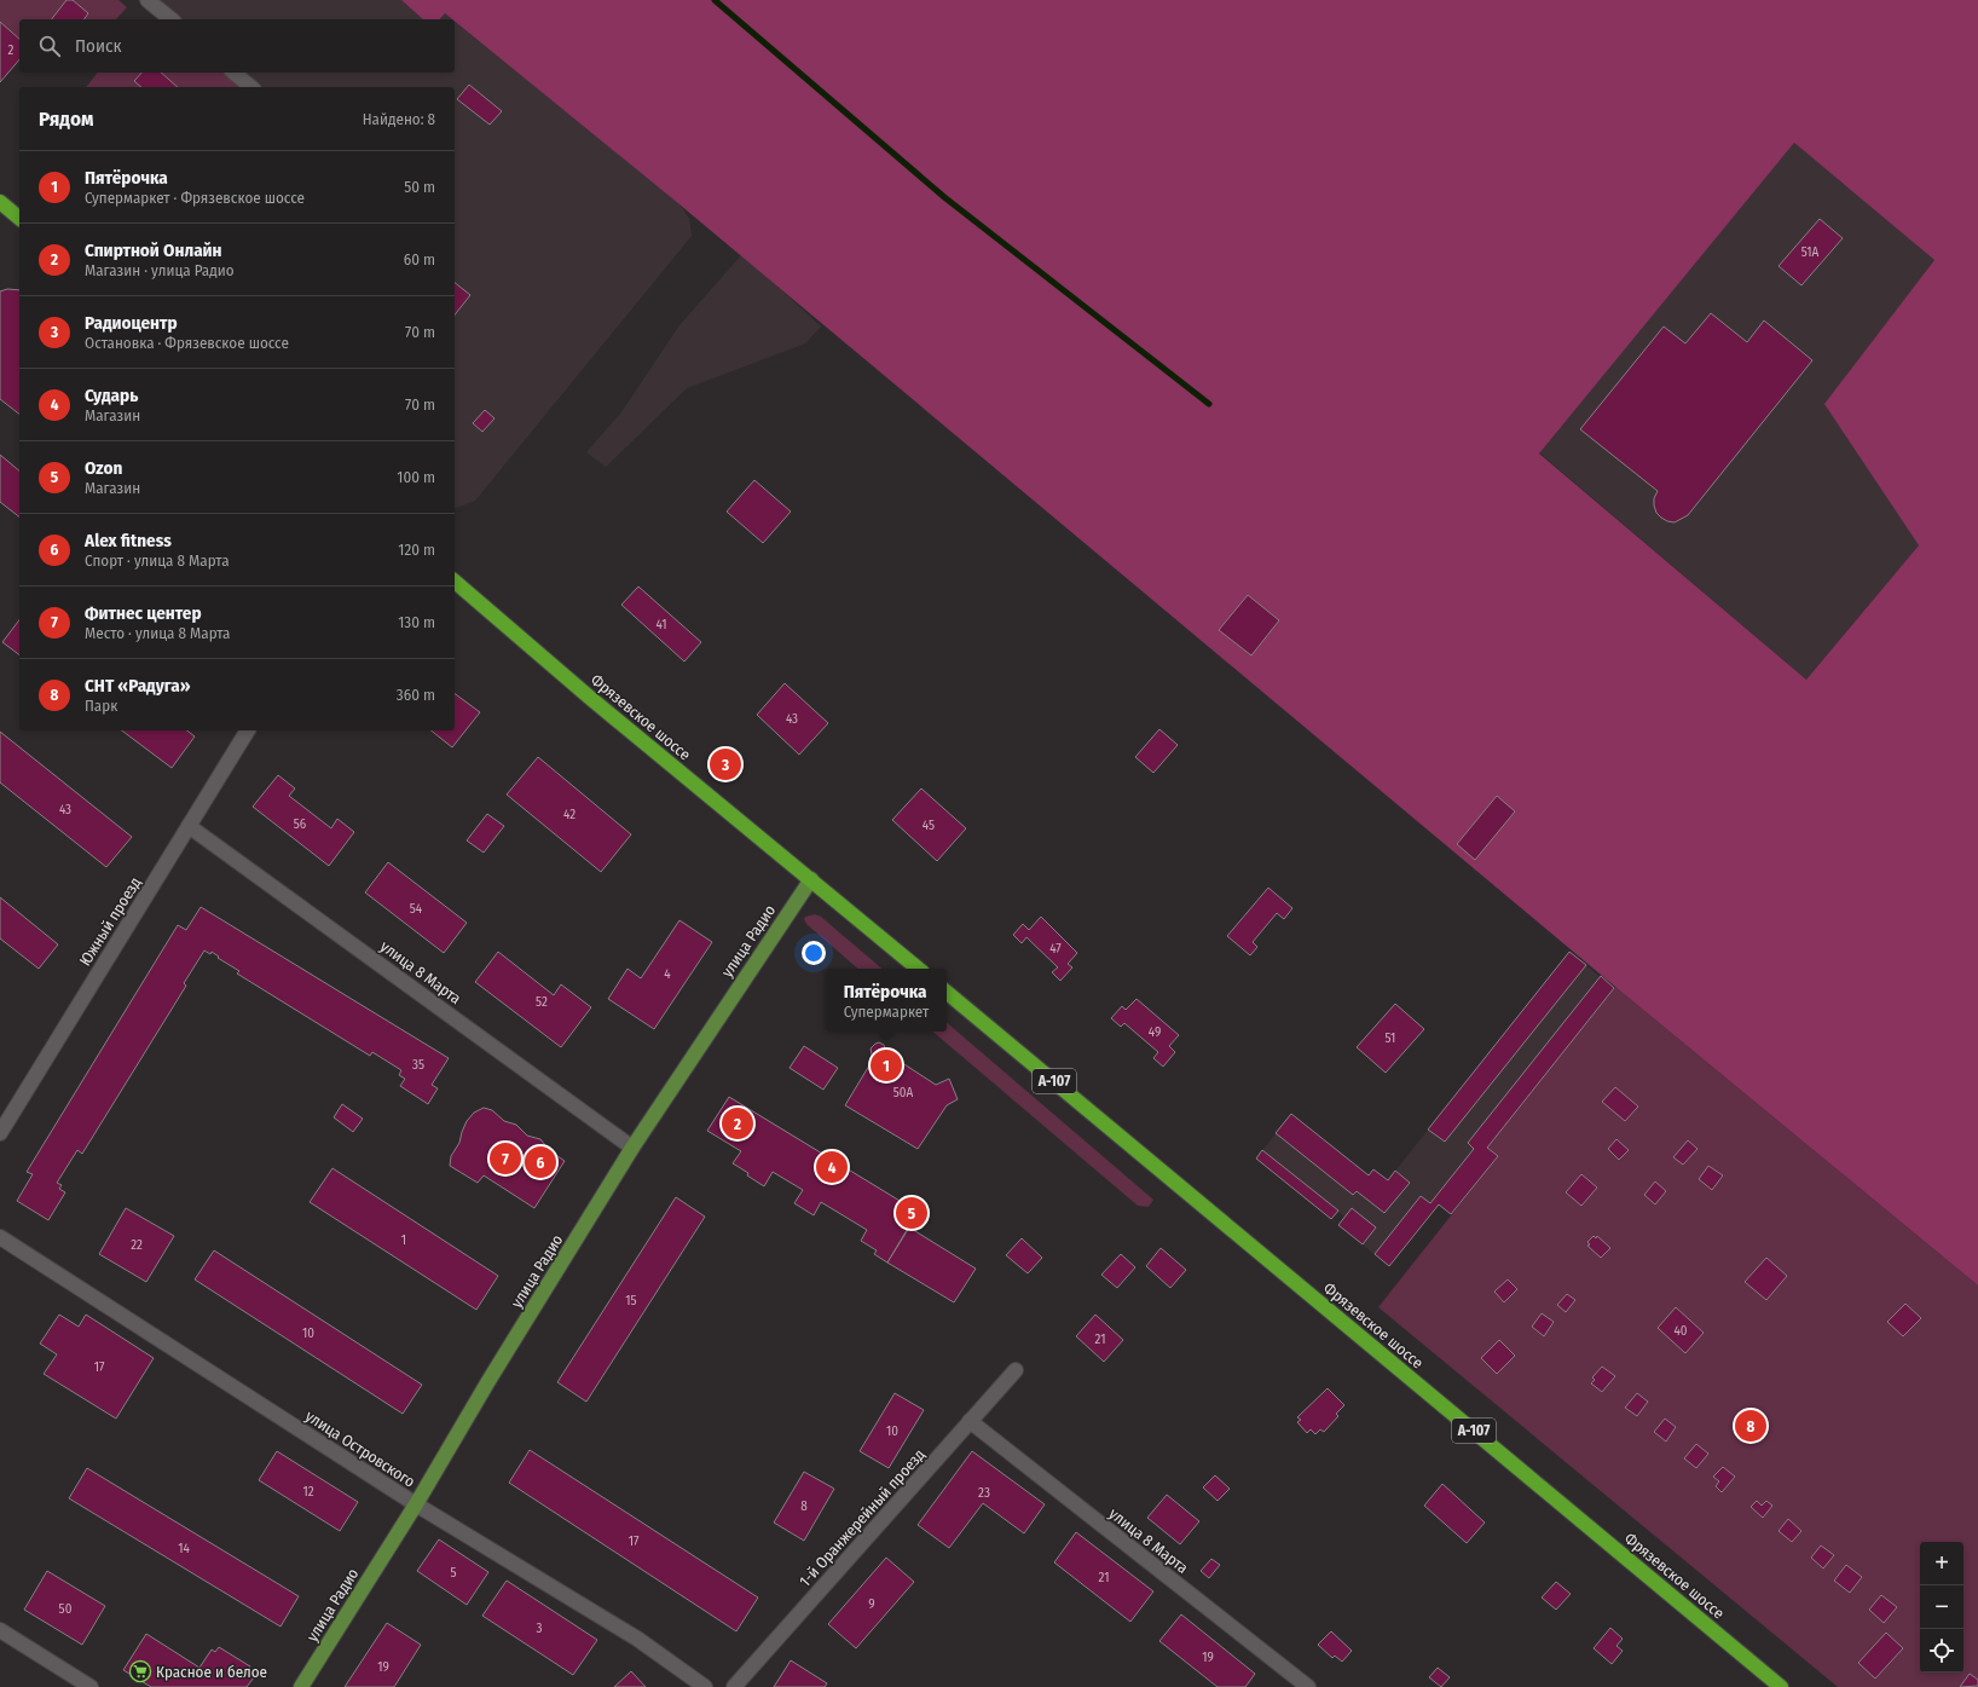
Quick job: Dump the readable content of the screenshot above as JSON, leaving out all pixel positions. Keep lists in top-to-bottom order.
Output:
{
  "streets": {
    "highway": ["Фрязевское шоссе", "А-107"],
    "main road": ["улица Радио"],
    "street": [
      "Южный проезд",
      "улица 8 Марта",
      "улица Островского",
      "1-й Оранжерейный проезд"
    ]
  },
  "crossings": [
    ["Фрязевское шоссе", "улица Радио"],
    ["Южный проезд", "улица 8 Марта"],
    ["улица Радио", "улица 8 Марта"],
    ["улица Радио", "улица Островского"],
    ["улица 8 Марта", "1-й Оранжерейный проезд"]
  ],
  "places": {
    "supermarket": ["Красное и белое"]
  },
  "house_numbers": [
    "2",
    "51А",
    "41",
    "43",
    "43",
    "42",
    "56",
    "45",
    "54",
    "47",
    "4",
    "52",
    "49",
    "51",
    "35",
    "50А",
    "1",
    "22",
    "15",
    "40",
    "10",
    "21",
    "17",
    "10",
    "12",
    "23",
    "8",
    "17",
    "14",
    "5",
    "21",
    "9",
    "50",
    "3",
    "19",
    "19"
  ],
  "page": {
    "search": "Поиск",
    "heading": ["Рядом", "Найдено: 8"],
    "list": [
      {
        "mark": "1",
        "name": "Пятёрочка",
        "note": "Супермаркет · Фрязевское шоссе",
        "value": "50 m"
      },
      {
        "mark": "2",
        "name": "Спиртной Онлайн",
        "note": "Магазин · улица Радио",
        "value": "60 m"
      },
      {
        "mark": "3",
        "name": "Радиоцентр",
        "note": "Остановка · Фрязевское шоссе",
        "value": "70 m"
      },
      {
        "mark": "4",
        "name": "Сударь",
        "note": "Магазин",
        "value": "70 m"
      },
      {
        "mark": "5",
        "name": "Ozon",
        "note": "Магазин",
        "value": "100 m"
      },
      {
        "mark": "6",
        "name": "Alex fitness",
        "note": "Спорт · улица 8 Марта",
        "value": "120 m"
      },
      {
        "mark": "7",
        "name": "Фитнес центер",
        "note": "Место · улица 8 Марта",
        "value": "130 m"
      },
      {
        "mark": "8",
        "name": "СНТ «Радуга»",
        "note": "Парк",
        "value": "360 m"
      }
    ],
    "pins": [
      "3",
      "1",
      "2",
      "7",
      "6",
      "4",
      "5",
      "8"
    ],
    "popup": ["Пятёрочка", "Супермаркет"],
    "map_buttons": ["+", "−"]
  }
}
